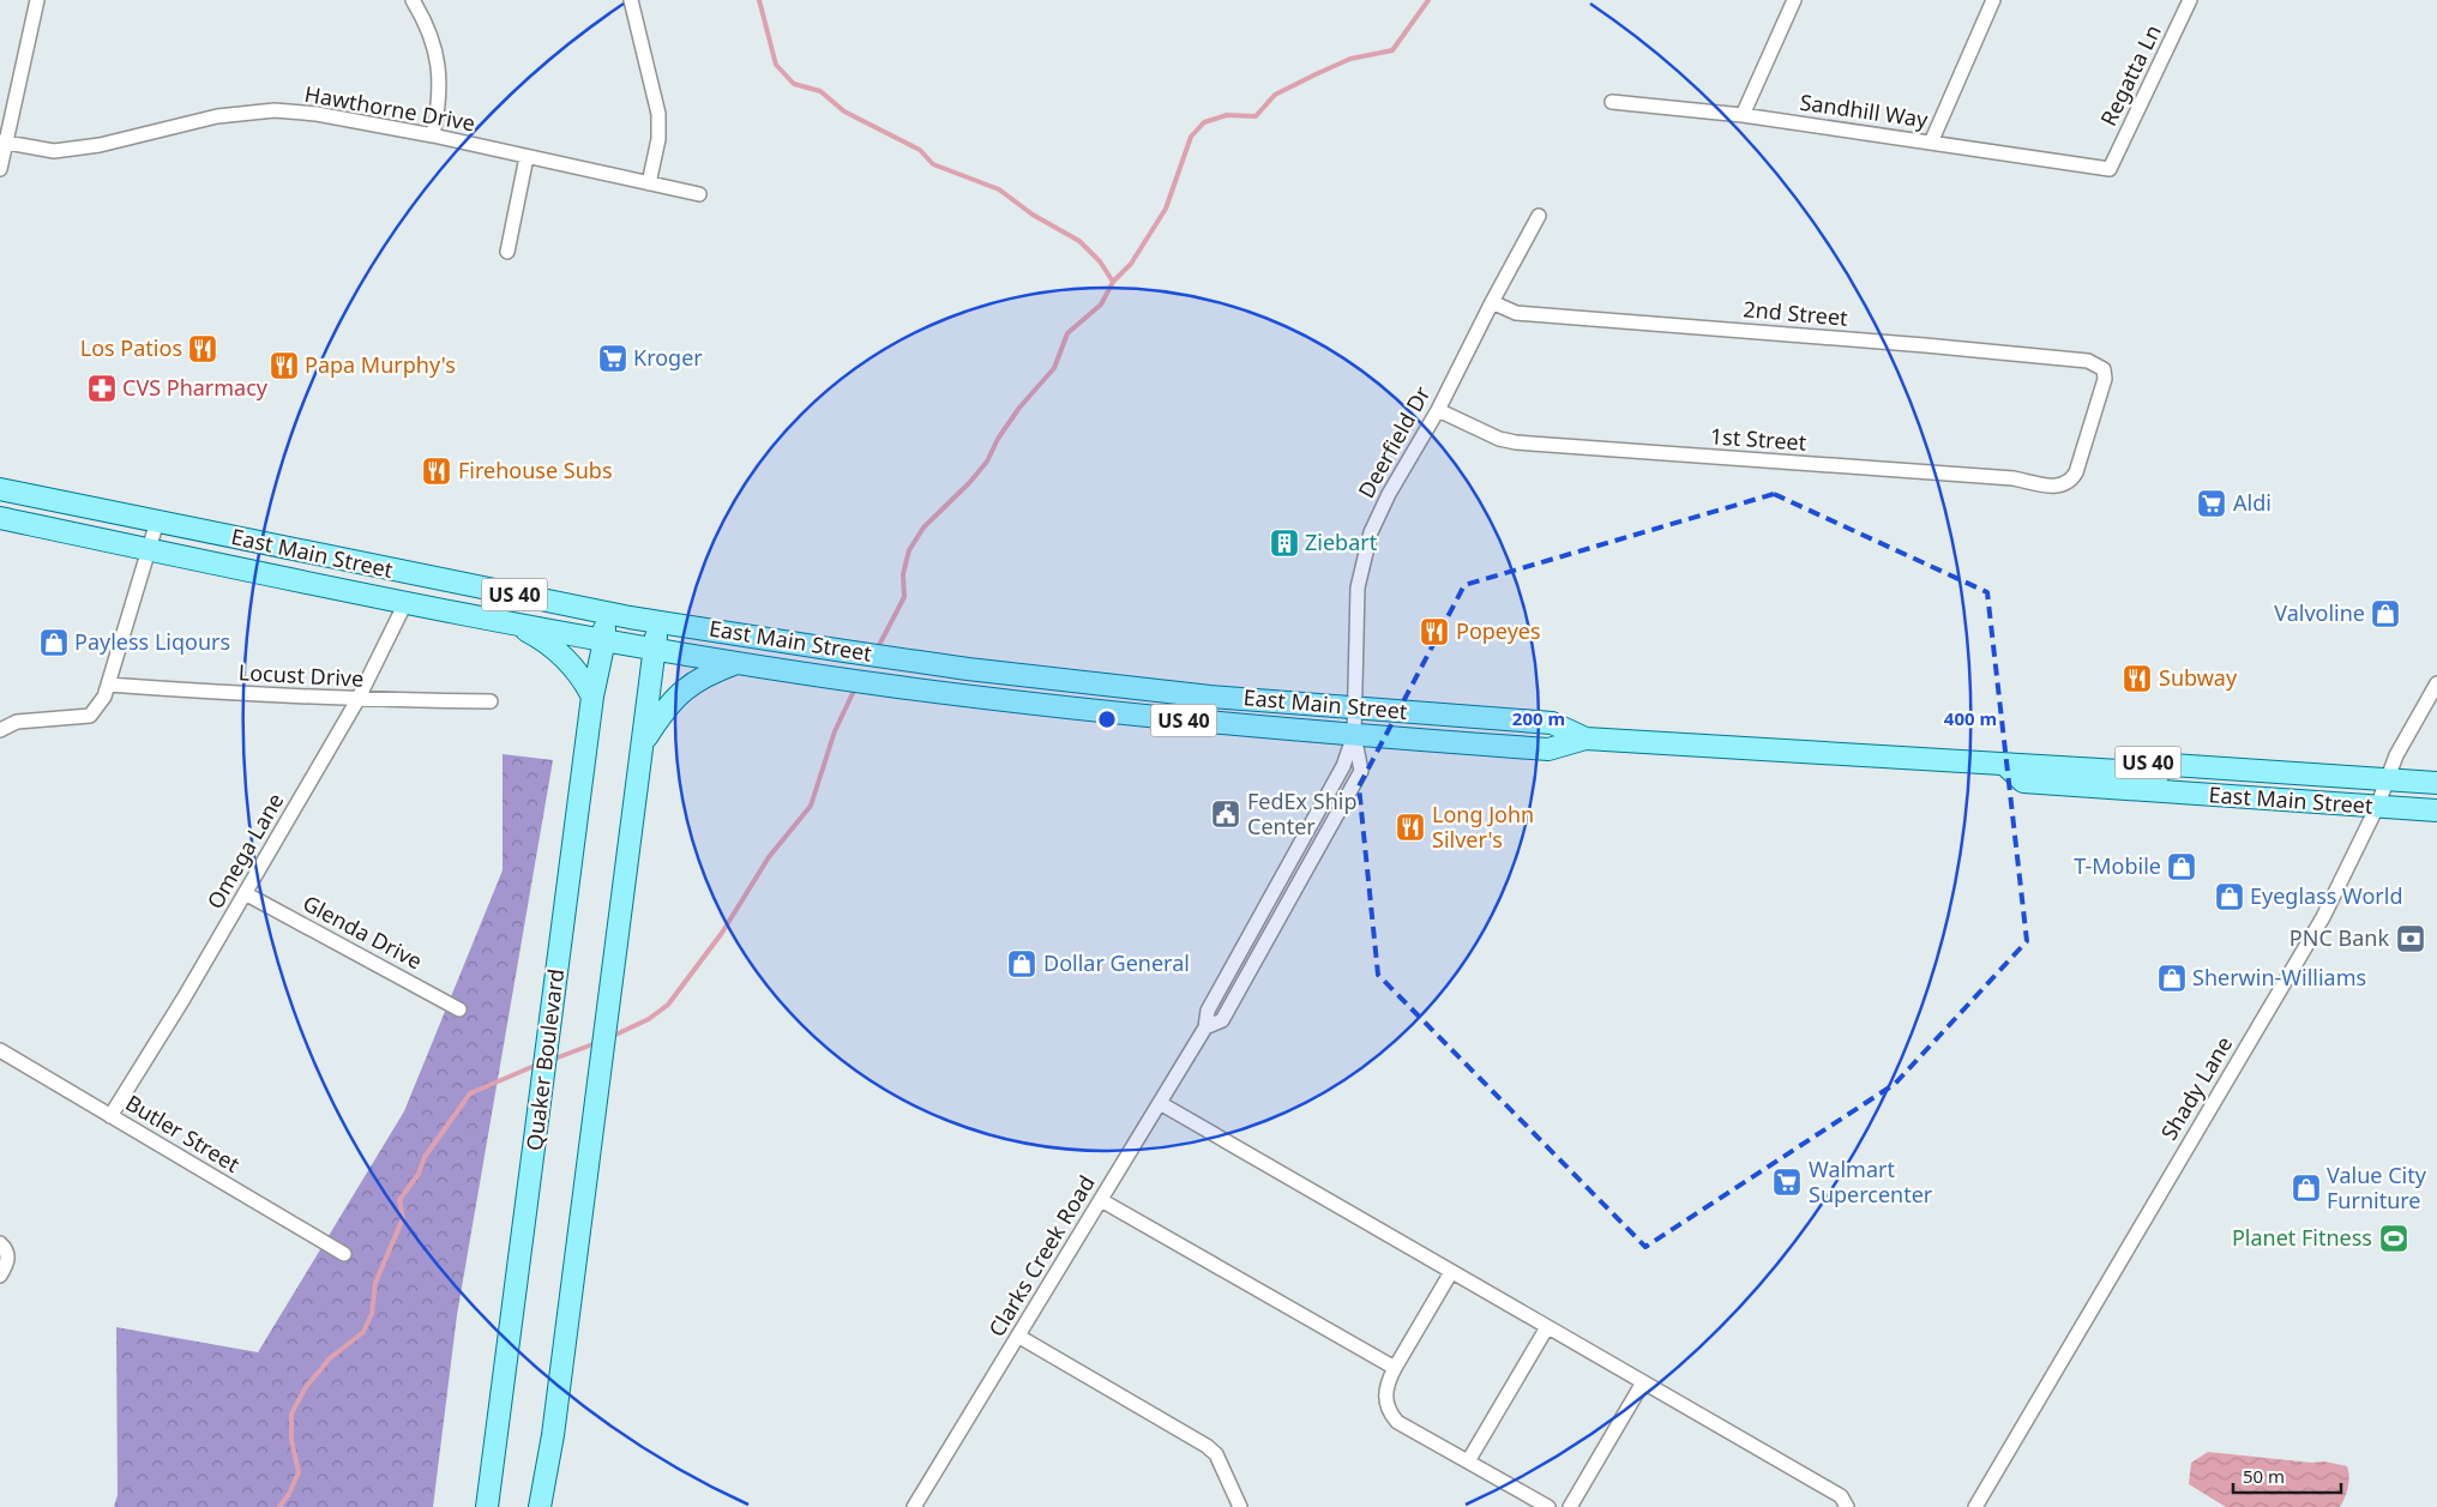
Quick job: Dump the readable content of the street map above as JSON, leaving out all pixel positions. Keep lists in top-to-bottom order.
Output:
{
  "streets": {
    "main road": ["East Main Street", "US 40", "Quaker Boulevard"],
    "street": [
      "Regatta Ln",
      "Hawthorne Drive",
      "Sandhill Way",
      "2nd Street",
      "1st Street",
      "Deerfield Dr",
      "Locust Drive",
      "Omega Lane",
      "Glenda Drive",
      "Shady Lane",
      "Butler Street",
      "Clarks Creek Road"
    ]
  },
  "crossings": [
    ["Regatta Ln", "Sandhill Way"],
    ["2nd Street", "1st Street"],
    ["2nd Street", "Deerfield Dr"],
    ["1st Street", "Deerfield Dr"],
    ["Deerfield Dr", "East Main Street"],
    ["Deerfield Dr", "Clarks Creek Road"],
    ["East Main Street", "Omega Lane"],
    ["East Main Street", "Quaker Boulevard"],
    ["East Main Street", "Shady Lane"],
    ["East Main Street", "Clarks Creek Road"],
    ["Locust Drive", "Omega Lane"],
    ["Omega Lane", "Glenda Drive"],
    ["Omega Lane", "Butler Street"]
  ],
  "places": {
    "restaurant": [
      "Los Patios",
      "Papa Murphy's",
      "Firehouse Subs",
      "Popeyes",
      "Subway",
      "Long John Silver's"
    ],
    "supermarket": ["Kroger", "Aldi", "Walmart Supercenter"],
    "pharmacy": ["CVS Pharmacy"],
    "building": ["Ziebart"],
    "shop": [
      "Valvoline",
      "Payless Liqours",
      "T-Mobile",
      "Eyeglass World",
      "Dollar General",
      "Sherwin-Williams",
      "Value City Furniture"
    ],
    "public building": ["FedEx Ship Center"],
    "bank": ["PNC Bank"],
    "sports": ["Planet Fitness"]
  },
  "scale_bar": "50 m",
  "rings": ["200 m", "400 m"]
}
